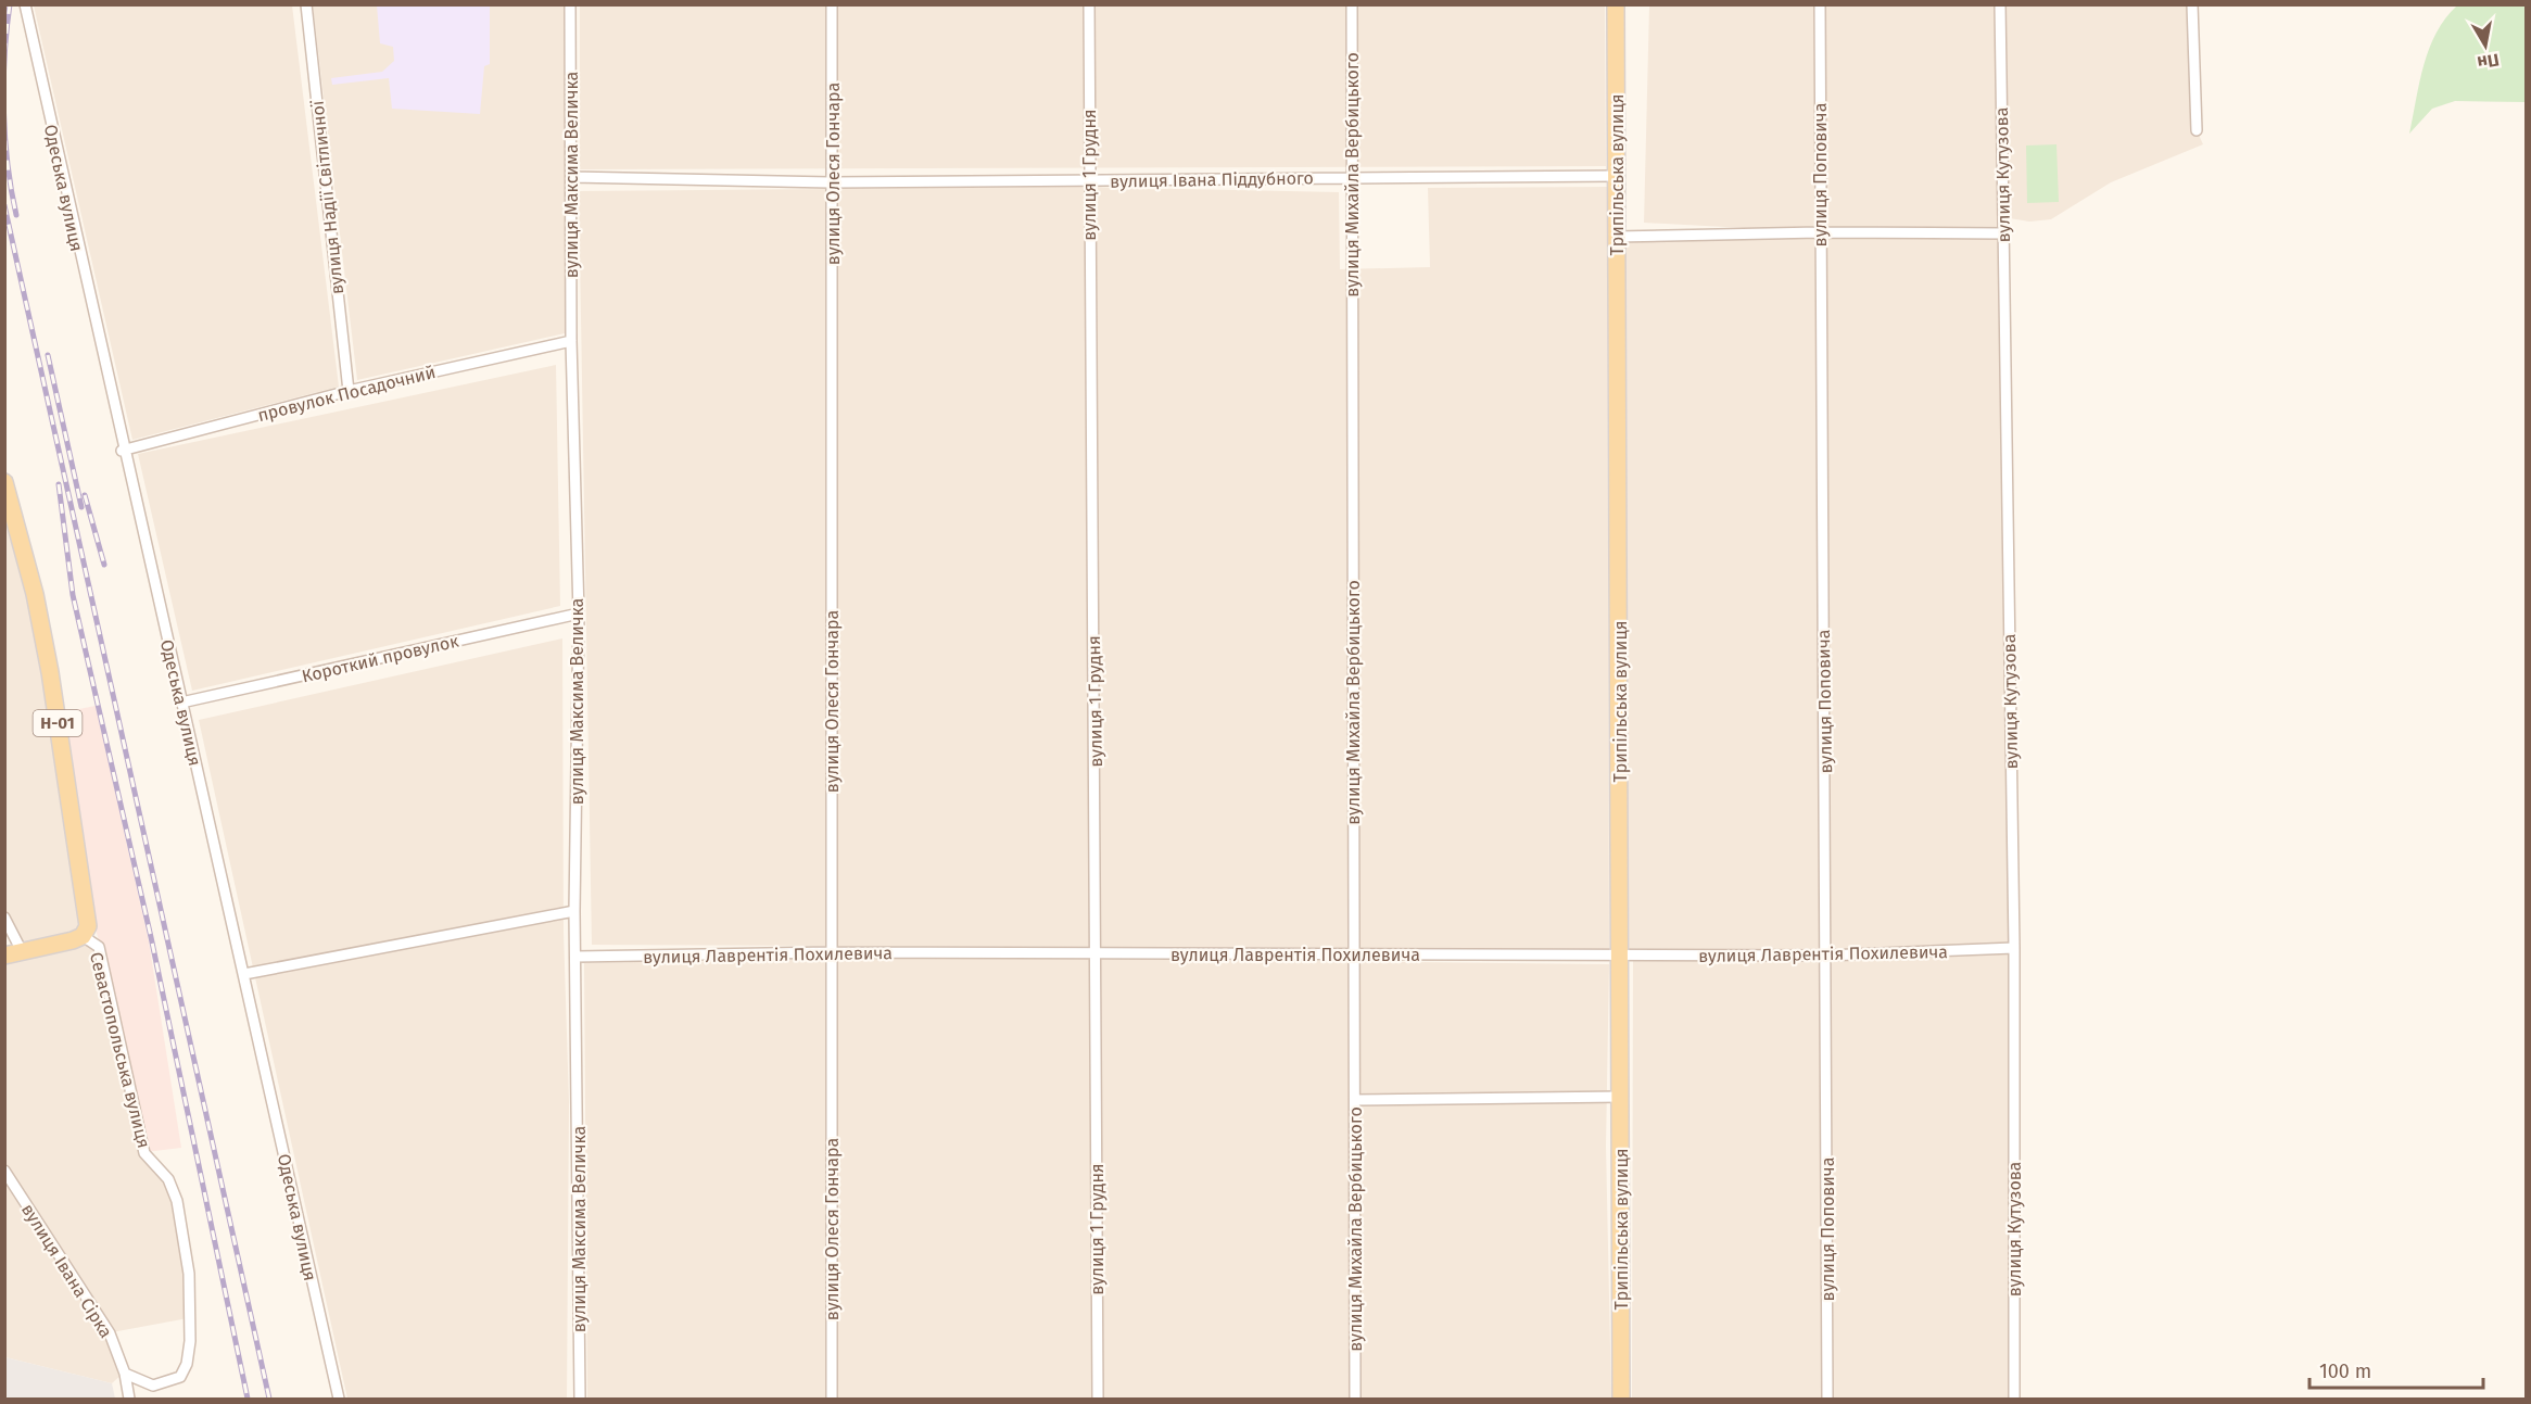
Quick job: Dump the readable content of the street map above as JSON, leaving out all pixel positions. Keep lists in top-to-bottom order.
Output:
{
  "streets": {
    "main road": ["Трипільська вулиця", "Н-01", "Севастопольська вулиця"],
    "street": [
      "вулиця Олеся Гончара",
      "вулиця Максима Величка",
      "вулиця 1 Грудня",
      "вулиця Михайла Вербицького",
      "вулиця Поповича",
      "вулиця Кутузова",
      "вулиця Івана Піддубного",
      "Одеська вулиця",
      "вулиця Надії Світличної",
      "провулок Посадочний",
      "Короткий провулок",
      "вулиця Лаврентія Похилевича",
      "вулиця Івана Сірка"
    ]
  },
  "crossings": [
    ["вулиця Олеся Гончара", "вулиця Івана Піддубного"],
    ["вулиця Олеся Гончара", "вулиця Лаврентія Похилевича"],
    ["вулиця Максима Величка", "вулиця Івана Піддубного"],
    ["вулиця Максима Величка", "провулок Посадочний"],
    ["вулиця Максима Величка", "Короткий провулок"],
    ["вулиця Максима Величка", "вулиця Лаврентія Похилевича"],
    ["вулиця 1 Грудня", "вулиця Івана Піддубного"],
    ["вулиця 1 Грудня", "вулиця Лаврентія Похилевича"],
    ["вулиця Михайла Вербицького", "вулиця Івана Піддубного"],
    ["вулиця Михайла Вербицького", "вулиця Лаврентія Похилевича"],
    ["Трипільська вулиця", "вулиця Івана Піддубного"],
    ["Трипільська вулиця", "вулиця Лаврентія Похилевича"],
    ["вулиця Поповича", "вулиця Лаврентія Похилевича"],
    ["вулиця Кутузова", "вулиця Лаврентія Похилевича"],
    ["Одеська вулиця", "провулок Посадочний"],
    ["Одеська вулиця", "Короткий провулок"],
    ["вулиця Надії Світличної", "провулок Посадочний"],
    ["Севастопольська вулиця", "вулиця Івана Сірка"]
  ],
  "scale_bar": "100 m",
  "north": "bottom"
}
